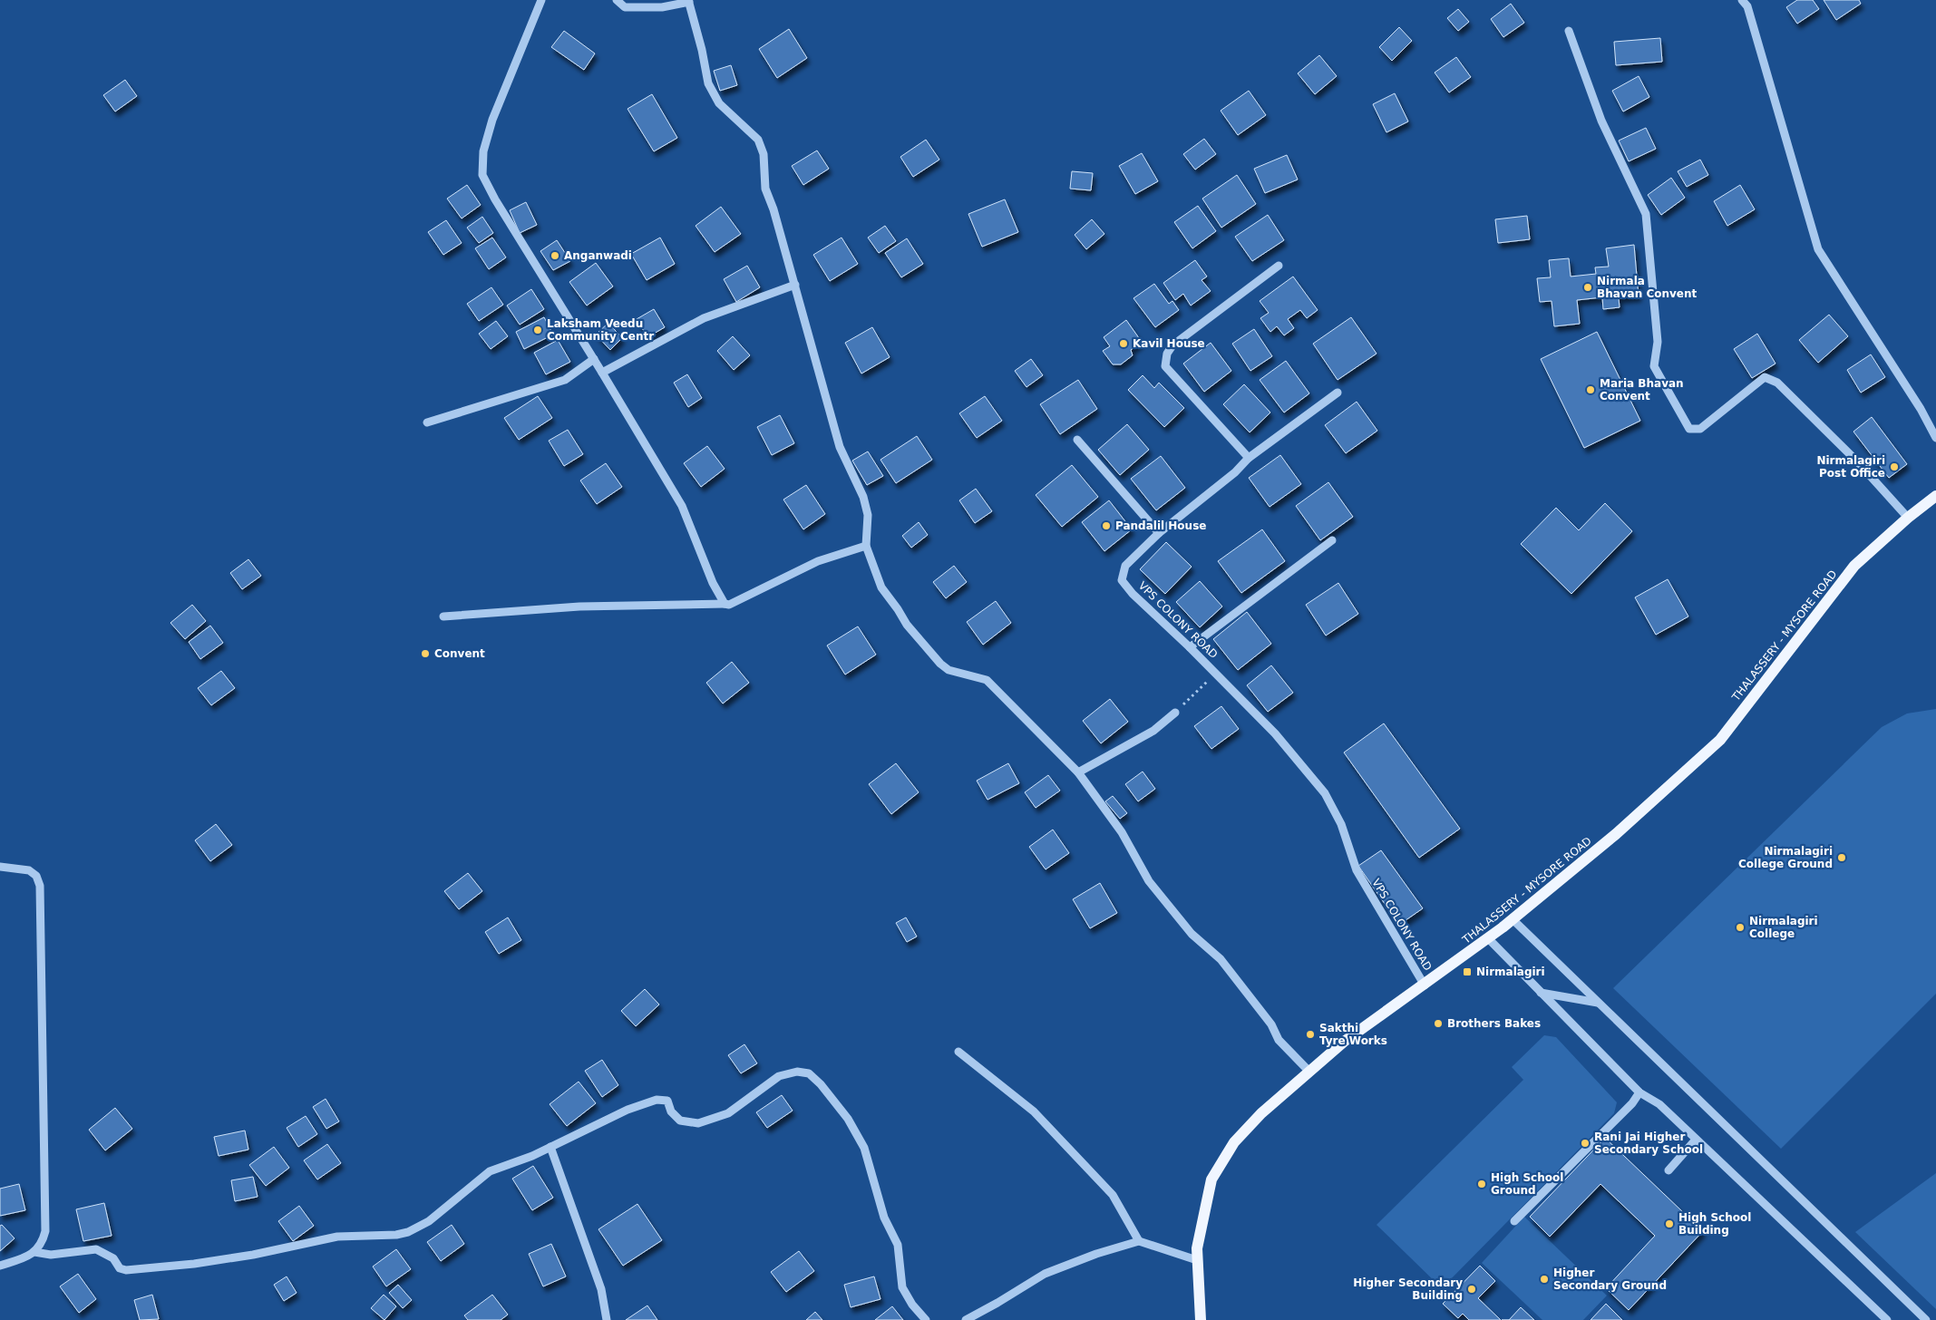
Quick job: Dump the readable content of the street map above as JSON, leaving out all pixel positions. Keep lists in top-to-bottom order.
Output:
{
  "streets": {
    "main road": ["THALASSERY - MYSORE ROAD"],
    "street": ["VPS COLONY ROAD"]
  },
  "crossings": [
    ["VPS COLONY ROAD", "THALASSERY - MYSORE ROAD"]
  ],
  "places": {
    "other": [
      "Anganwadi",
      "Nirmala Bhavan Convent",
      "Laksham Veedu Community Centr",
      "Kavil House",
      "Maria Bhavan Convent",
      "Nirmalagiri Post Office",
      "Pandalil House",
      "Convent",
      "Nirmalagiri College Ground",
      "Nirmalagiri College",
      "Brothers Bakes",
      "Sakthi Tyre Works",
      "Rani Jai Higher Secondary School",
      "High School Ground",
      "High School Building",
      "Higher Secondary Ground",
      "Higher Secondary Building"
    ],
    "transit": ["Nirmalagiri"]
  }
}
